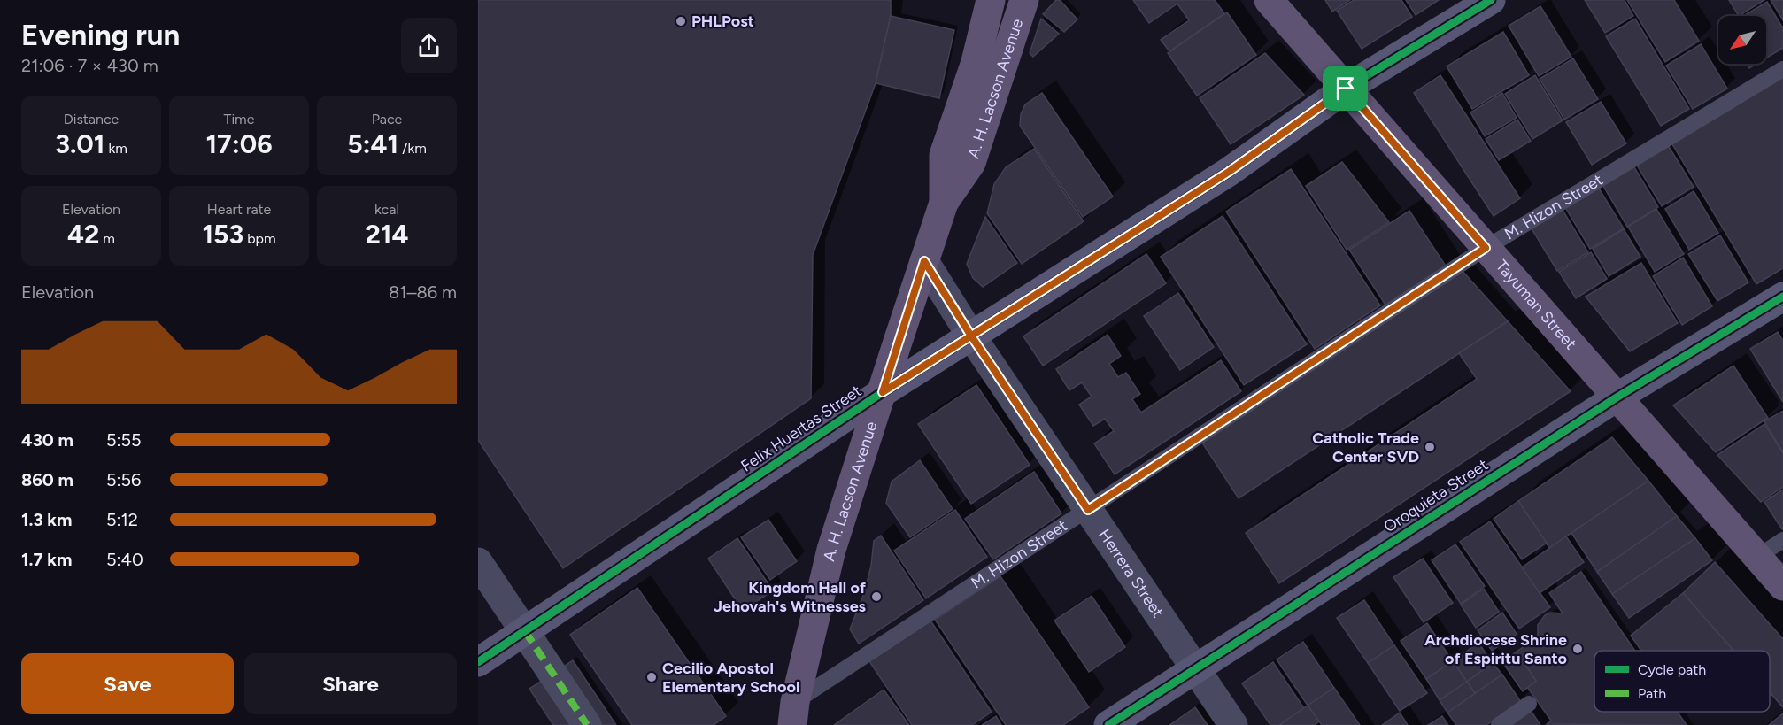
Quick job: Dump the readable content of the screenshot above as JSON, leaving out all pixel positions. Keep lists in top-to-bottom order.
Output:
{
  "streets": {
    "main road": ["A. H. Lacson Avenue", "Tayuman Street"],
    "street": ["Felix Huertas Street", "Oroquieta Street", "Herrera Street"],
    "lane": ["M. Hizon Street"]
  },
  "crossings": [
    ["A. H. Lacson Avenue", "M. Hizon Street"],
    ["A. H. Lacson Avenue", "Felix Huertas Street"],
    ["A. H. Lacson Avenue", "Herrera Street"],
    ["M. Hizon Street", "Tayuman Street"],
    ["M. Hizon Street", "Herrera Street"],
    ["Tayuman Street", "Felix Huertas Street"],
    ["Tayuman Street", "Oroquieta Street"],
    ["Felix Huertas Street", "Herrera Street"],
    ["Oroquieta Street", "Herrera Street"]
  ],
  "places": [
    "PHLPost",
    "Catholic Trade Center SVD",
    "Kingdom Hall of Jehovah's Witnesses",
    "Archdiocese Shrine of Espiritu Santo",
    "Cecilio Apostol Elementary School"
  ],
  "legend": ["Cycle path", "Path"],
  "north": "bottom left",
  "page": {
    "heading": ["Evening run", "21:06 · 7 × 430 m"],
    "stats": [
      ["Distance", "3.01 km"],
      ["Time", "17:06"],
      ["Pace", "5:41 /km"],
      ["Elevation", "42 m"],
      ["Heart rate", "153 bpm"],
      ["kcal", "214"]
    ],
    "chart": ["Elevation", "81–86 m"],
    "list": [
      {
        "name": "430 m",
        "note": "5:55"
      },
      {
        "name": "860 m",
        "note": "5:56"
      },
      {
        "name": "1.3 km",
        "note": "5:12"
      },
      {
        "name": "1.7 km",
        "note": "5:40"
      }
    ],
    "buttons": ["Save", "Share"]
  }
}
